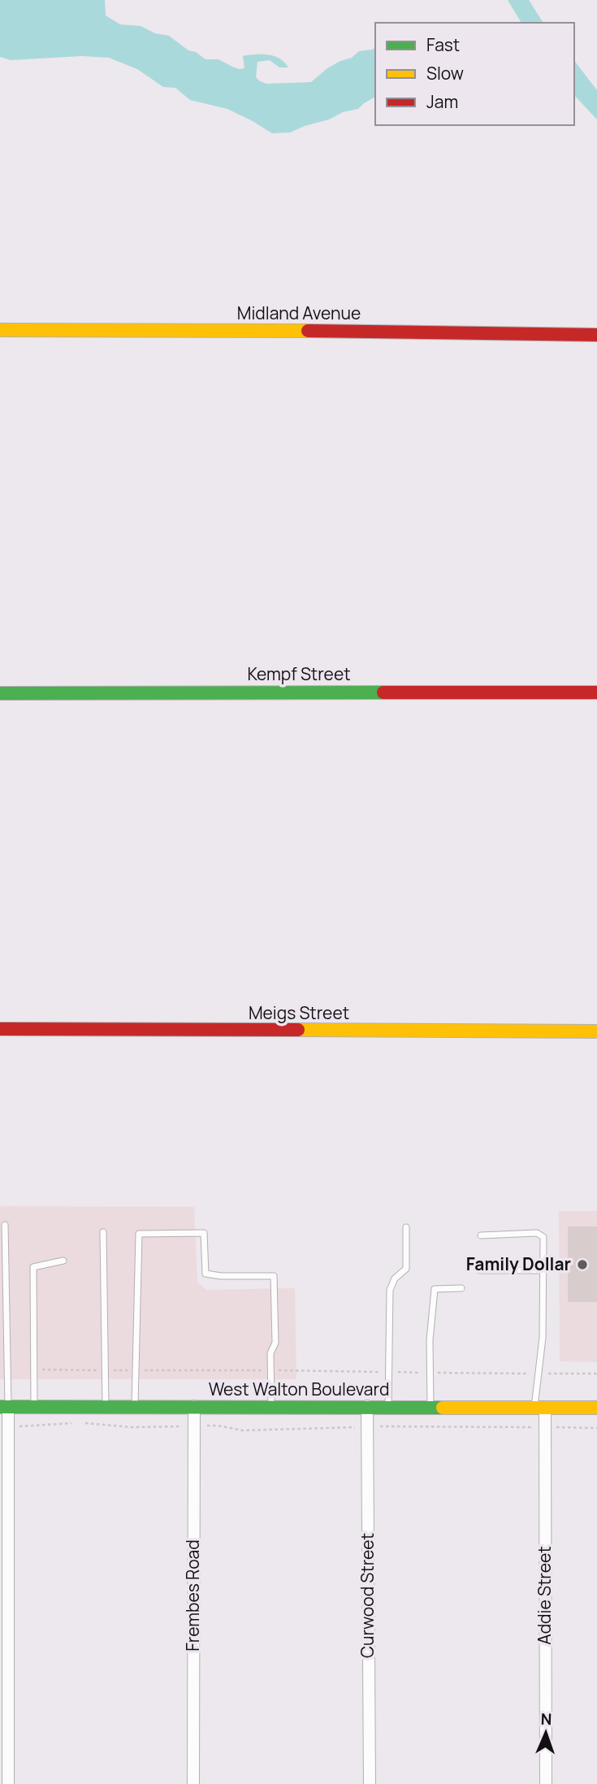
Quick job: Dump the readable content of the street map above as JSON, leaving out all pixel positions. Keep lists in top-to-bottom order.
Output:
{
  "streets": {
    "street": [
      "Midland Avenue",
      "Kempf Street",
      "Meigs Street",
      "West Walton Boulevard",
      "Frembes Road",
      "Curwood Street",
      "Addie Street"
    ]
  },
  "crossings": [
    ["West Walton Boulevard", "Frembes Road"],
    ["West Walton Boulevard", "Curwood Street"],
    ["West Walton Boulevard", "Addie Street"]
  ],
  "places": ["Family Dollar"],
  "legend": ["Fast", "Slow", "Jam"],
  "north": "top"
}
